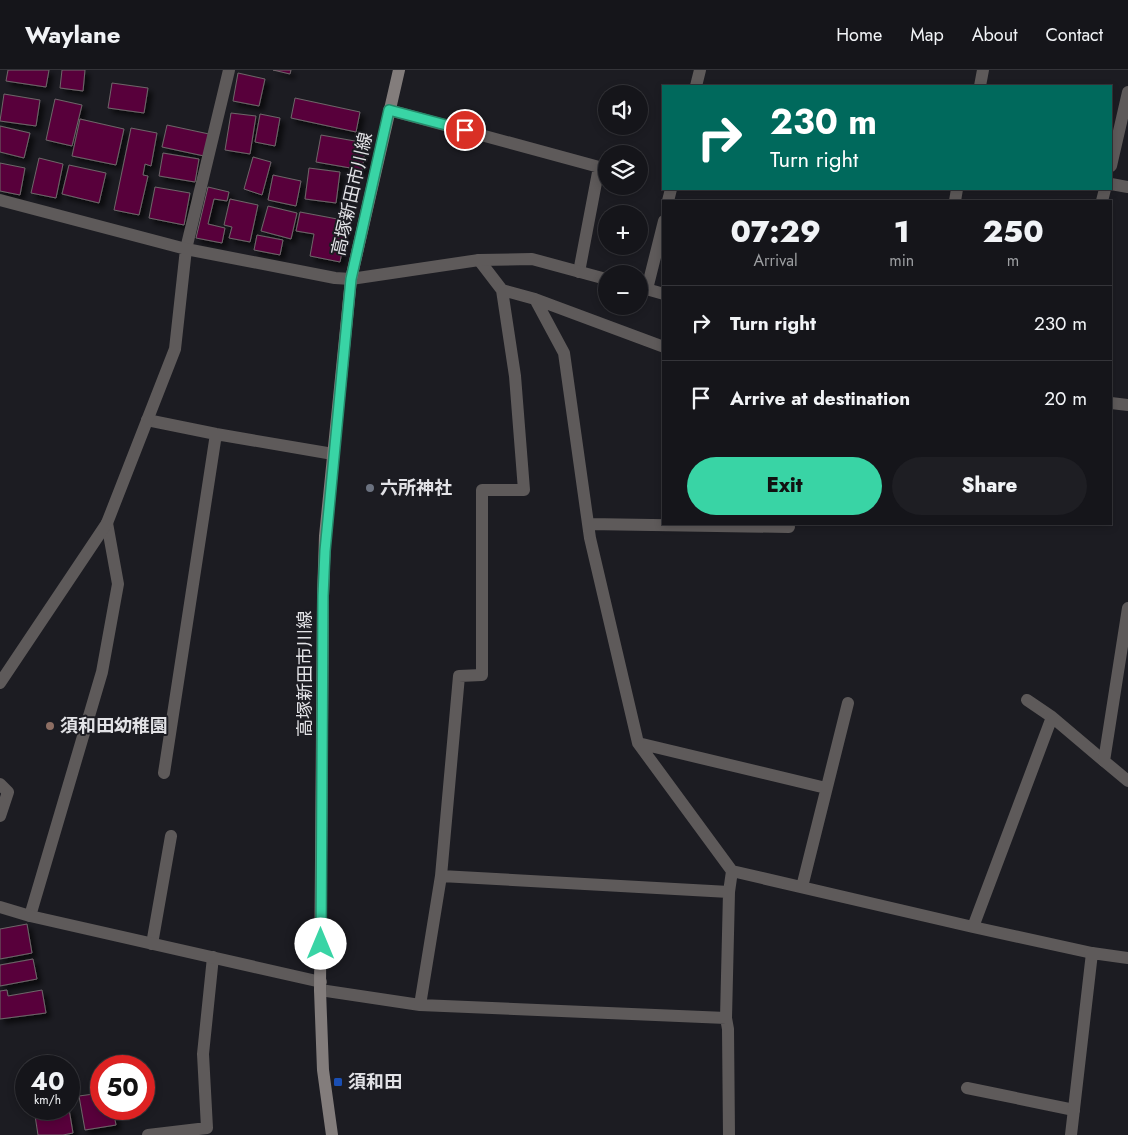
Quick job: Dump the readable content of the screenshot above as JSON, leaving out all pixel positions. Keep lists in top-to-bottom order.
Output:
{
  "streets": {
    "main road": ["高塚新田市川線"]
  },
  "places": {
    "other": ["六所神社", "須和田幼稚園"],
    "transit": ["須和田"]
  },
  "page": {
    "header": "Waylane",
    "nav": [
      "Home",
      "Map",
      "About",
      "Contact"
    ],
    "map_buttons": ["+", "−"],
    "turn": ["230 m", "Turn right"],
    "eta": [
      "07:29",
      "Arrival",
      "1",
      "min",
      "250",
      "m"
    ],
    "list": [
      {
        "name": "Turn right",
        "value": "230 m"
      },
      {
        "name": "Arrive at destination",
        "value": "20 m"
      }
    ],
    "buttons": ["Exit", "Share"],
    "speed": "40 km/h",
    "limit": "50"
  }
}
